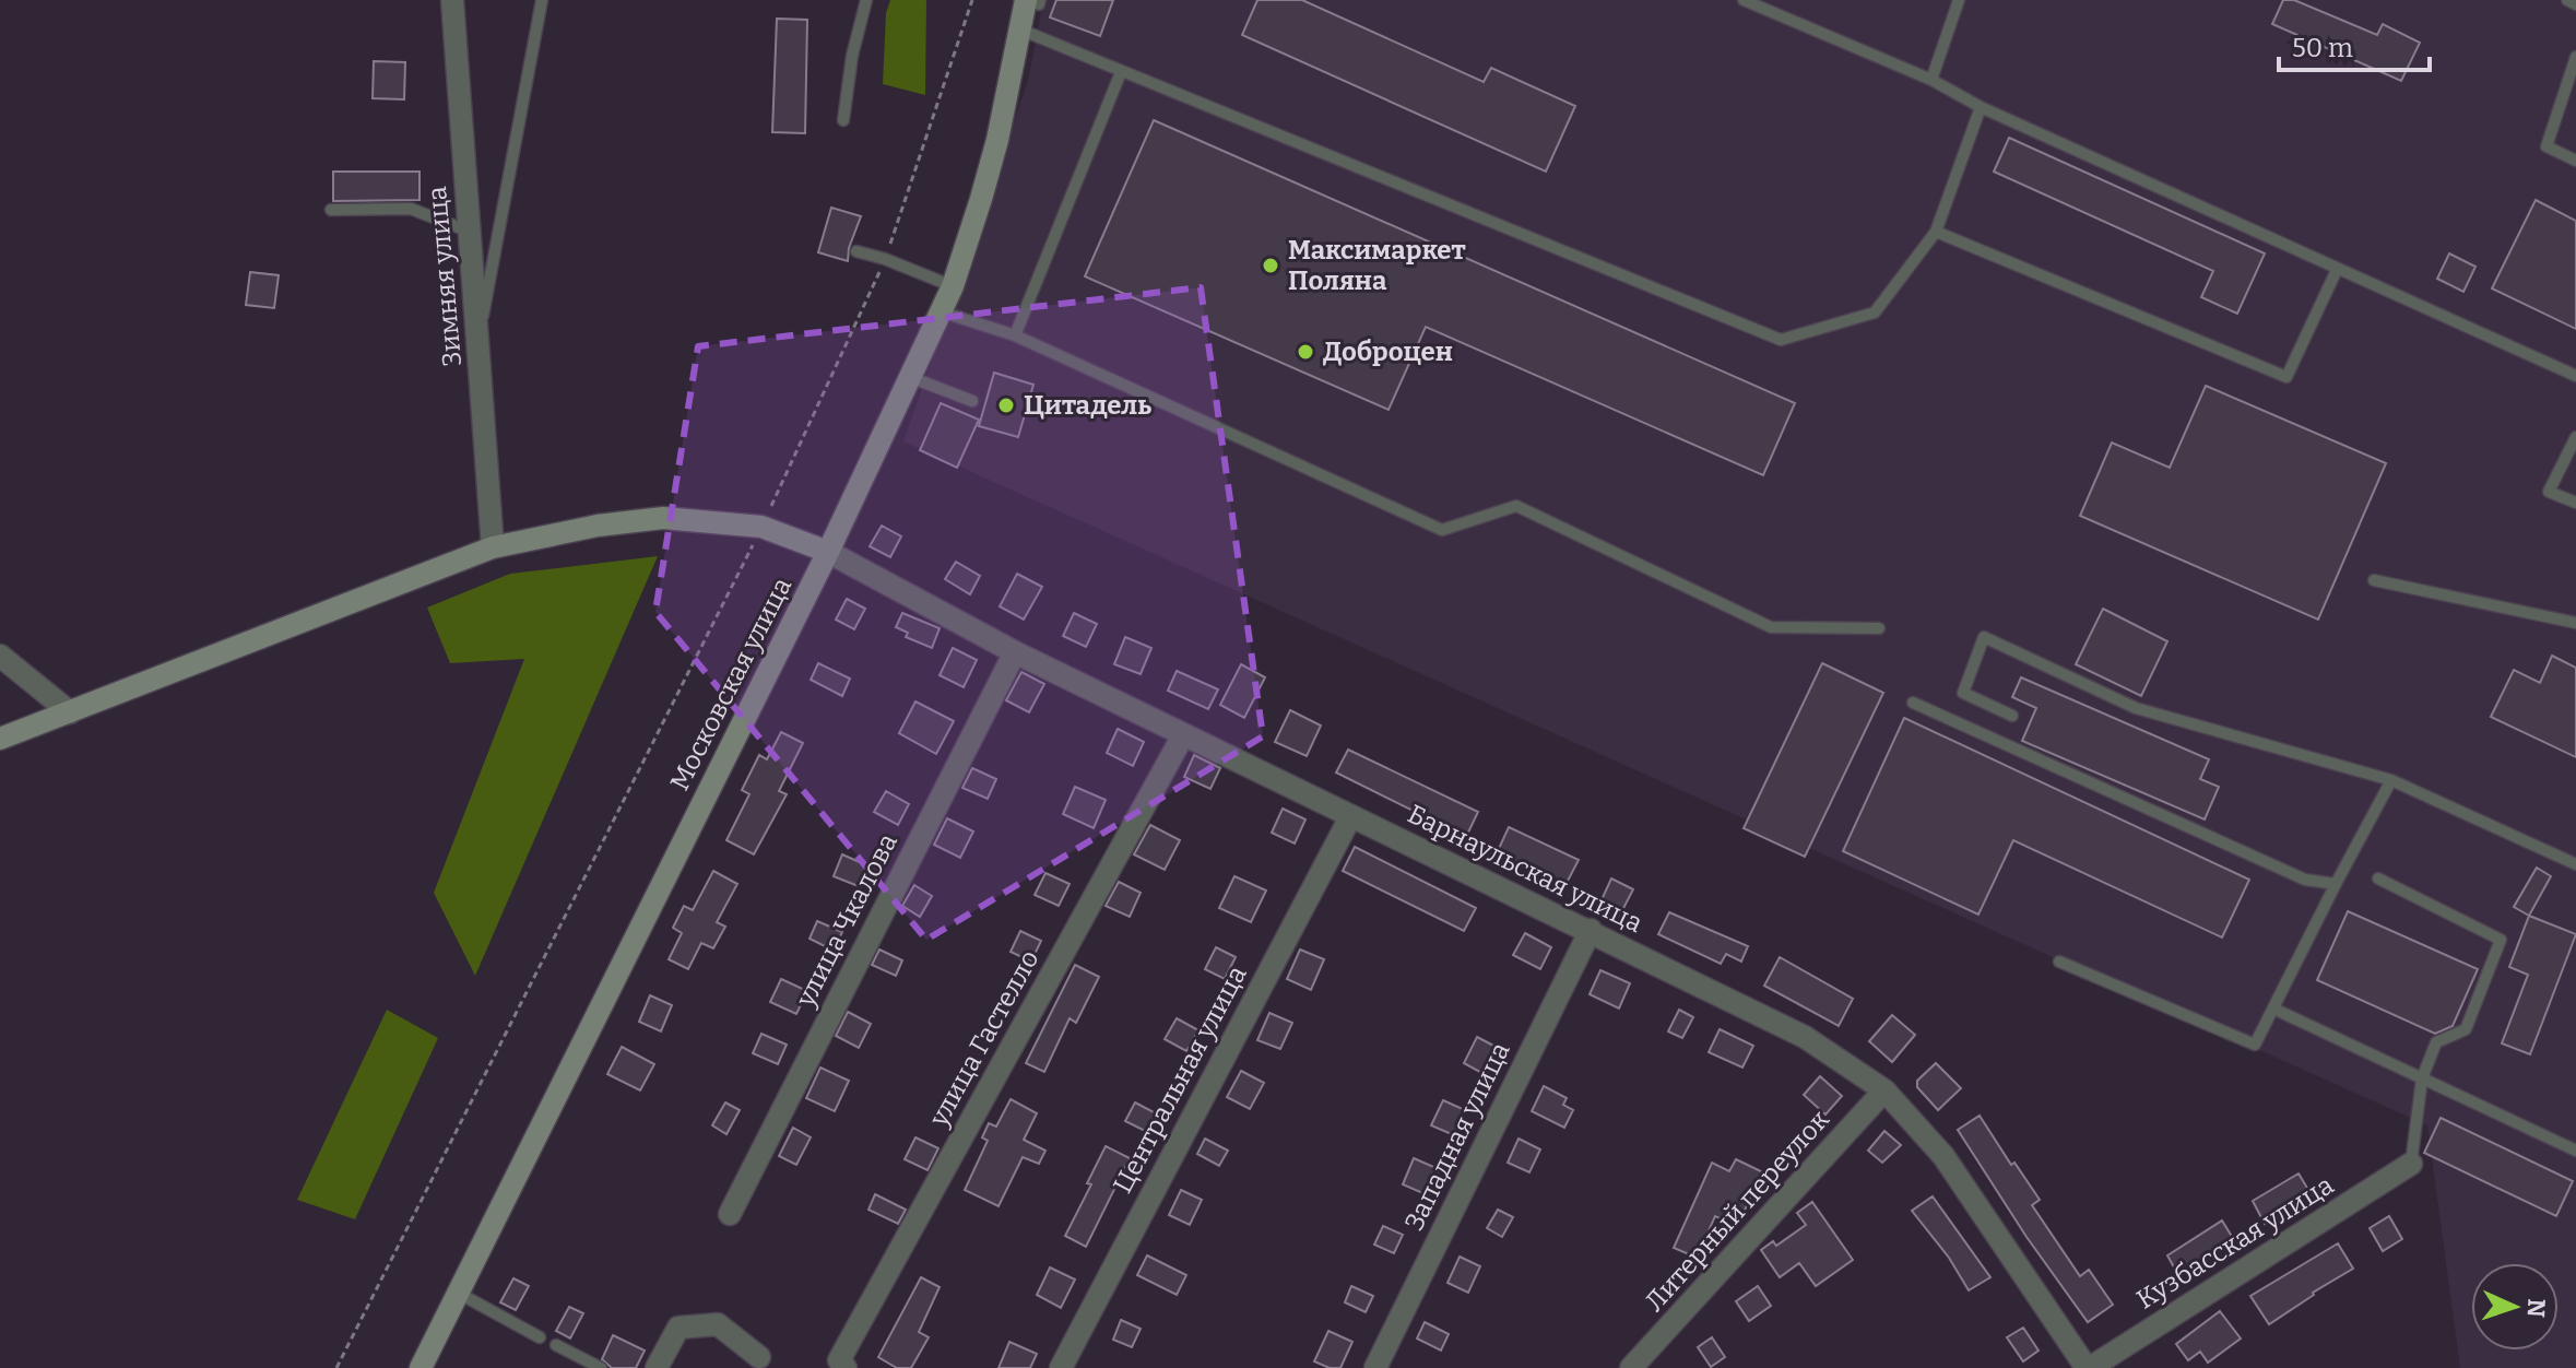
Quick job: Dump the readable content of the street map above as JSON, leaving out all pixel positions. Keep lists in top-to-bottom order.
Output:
{
  "streets": {
    "main road": ["Московская улица"],
    "street": [
      "Зимняя улица",
      "Барнаульская улица",
      "улица Чкалова",
      "улица Гастелло",
      "Центральная улица",
      "Западная улица",
      "Литерный переулок",
      "Кузбасская улица"
    ]
  },
  "crossings": [
    ["Московская улица", "Барнаульская улица"],
    ["Барнаульская улица", "улица Чкалова"],
    ["Барнаульская улица", "улица Гастелло"],
    ["Барнаульская улица", "Центральная улица"],
    ["Барнаульская улица", "Западная улица"],
    ["Барнаульская улица", "Литерный переулок"],
    ["Барнаульская улица", "Кузбасская улица"]
  ],
  "places": ["Максимаркет Поляна", "Доброцен", "Цитадель"],
  "scale_bar": "50 m",
  "north": "right"
}
